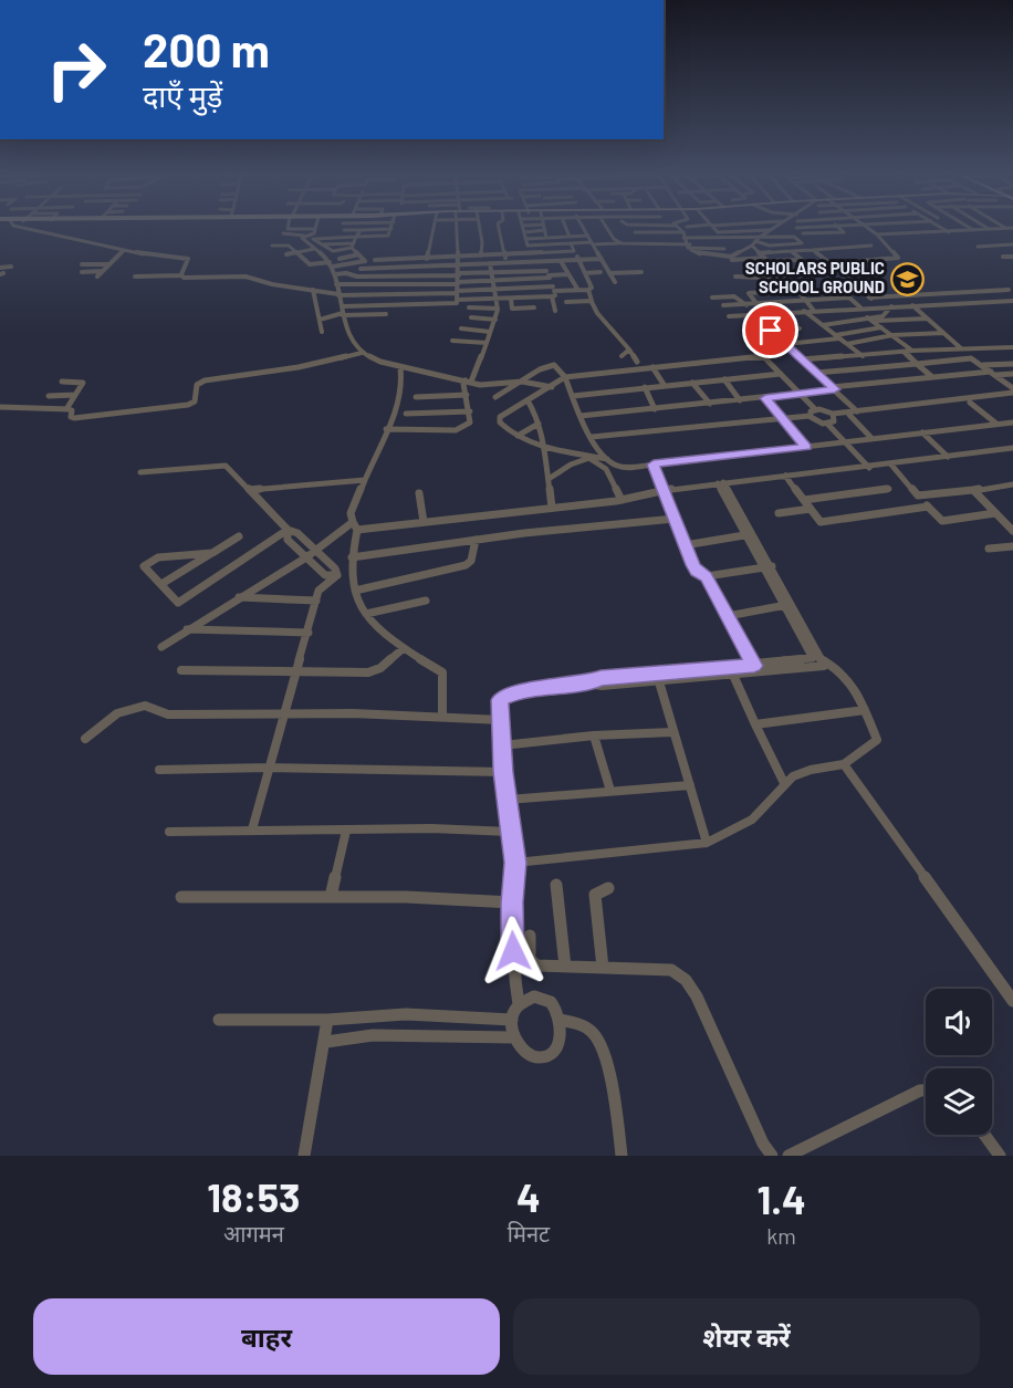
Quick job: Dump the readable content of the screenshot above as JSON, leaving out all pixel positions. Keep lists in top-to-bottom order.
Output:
{
  "places": {
    "school or university": ["SCHOLARS PUBLIC SCHOOL GROUND"]
  },
  "page": {
    "turn": ["200 m", "दाएँ मुड़ें"],
    "eta": [
      "18:53",
      "आगमन",
      "4",
      "मिनट",
      "1.4",
      "km"
    ],
    "buttons": ["बाहर", "शेयर करें"]
  }
}
